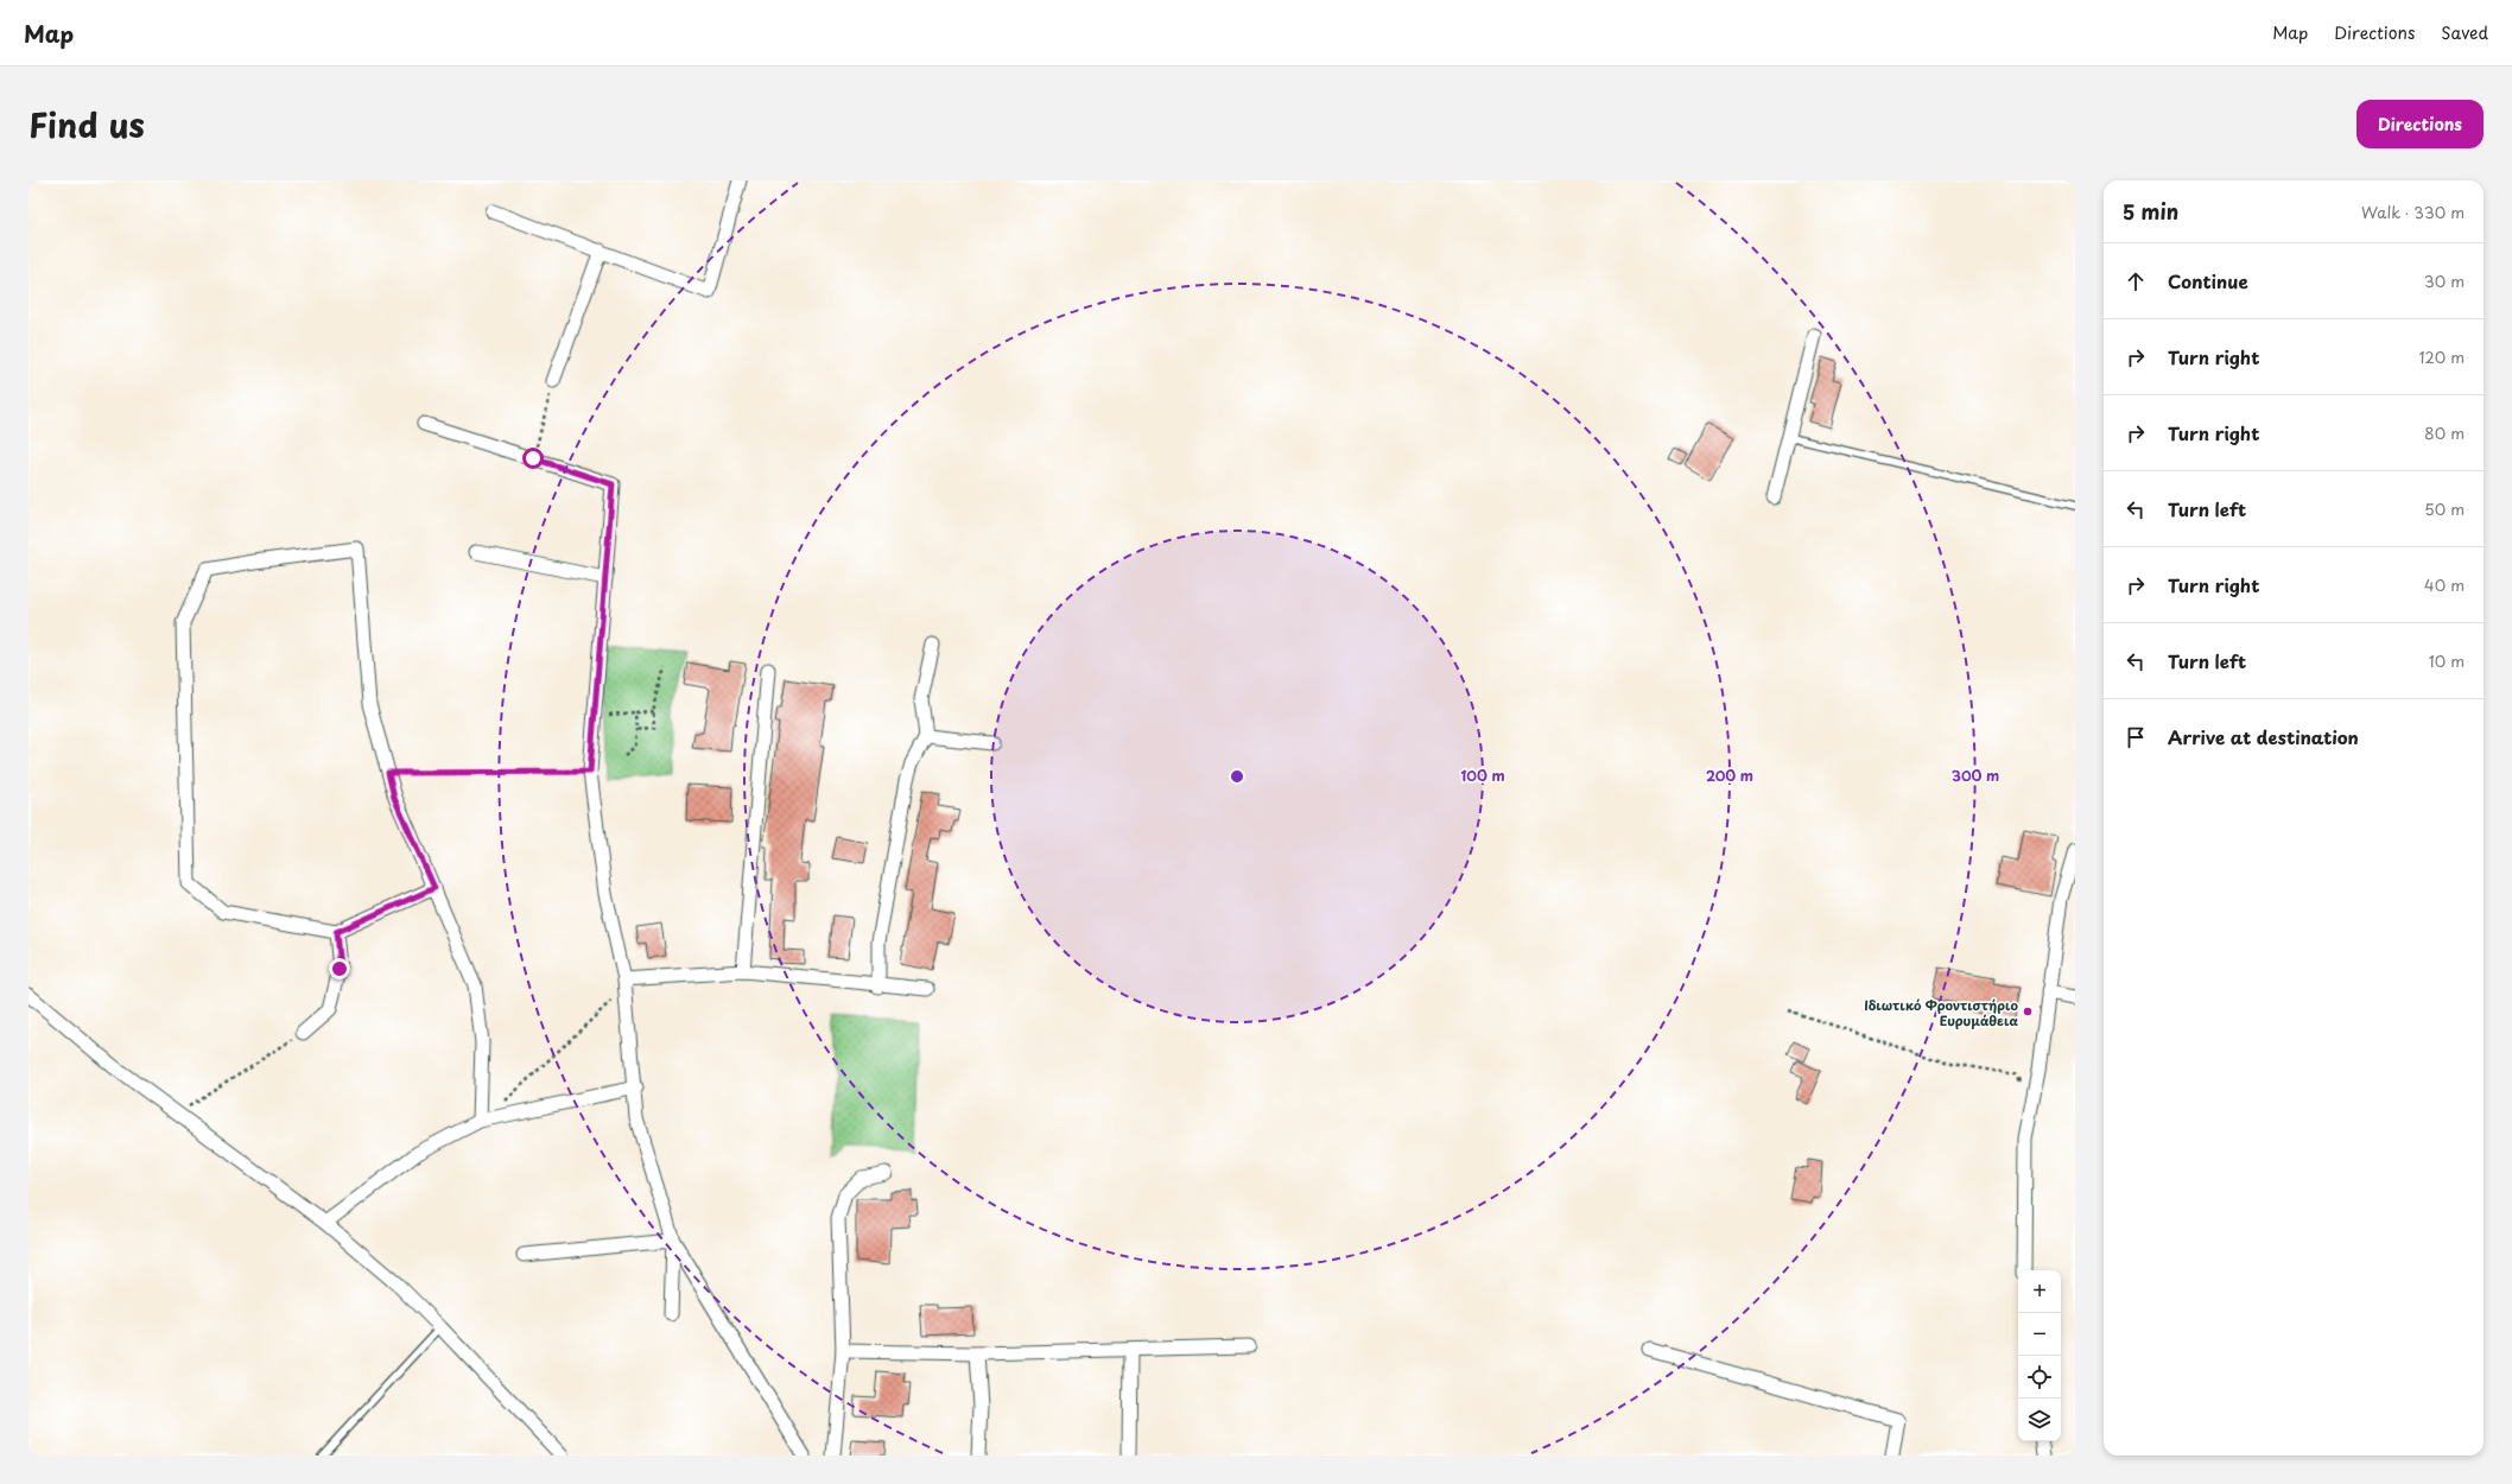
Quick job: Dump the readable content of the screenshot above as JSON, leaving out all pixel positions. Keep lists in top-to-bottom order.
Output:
{
  "places": ["Ιδιωτικό Φροντιστήριο Ευρυμάθεια"],
  "page": {
    "header": "Map",
    "nav": ["Map", "Directions", "Saved"],
    "title": "Find us",
    "buttons": "Directions",
    "heading": ["5 min", "Walk · 330 m"],
    "list": [
      ["Continue", "30 m"],
      ["Turn right", "120 m"],
      ["Turn right", "80 m"],
      ["Turn left", "50 m"],
      ["Turn right", "40 m"],
      ["Turn left", "10 m"],
      "Arrive at destination"
    ],
    "map_buttons": ["+", "−"]
  },
  "rings": ["100 m", "200 m", "300 m"]
}
